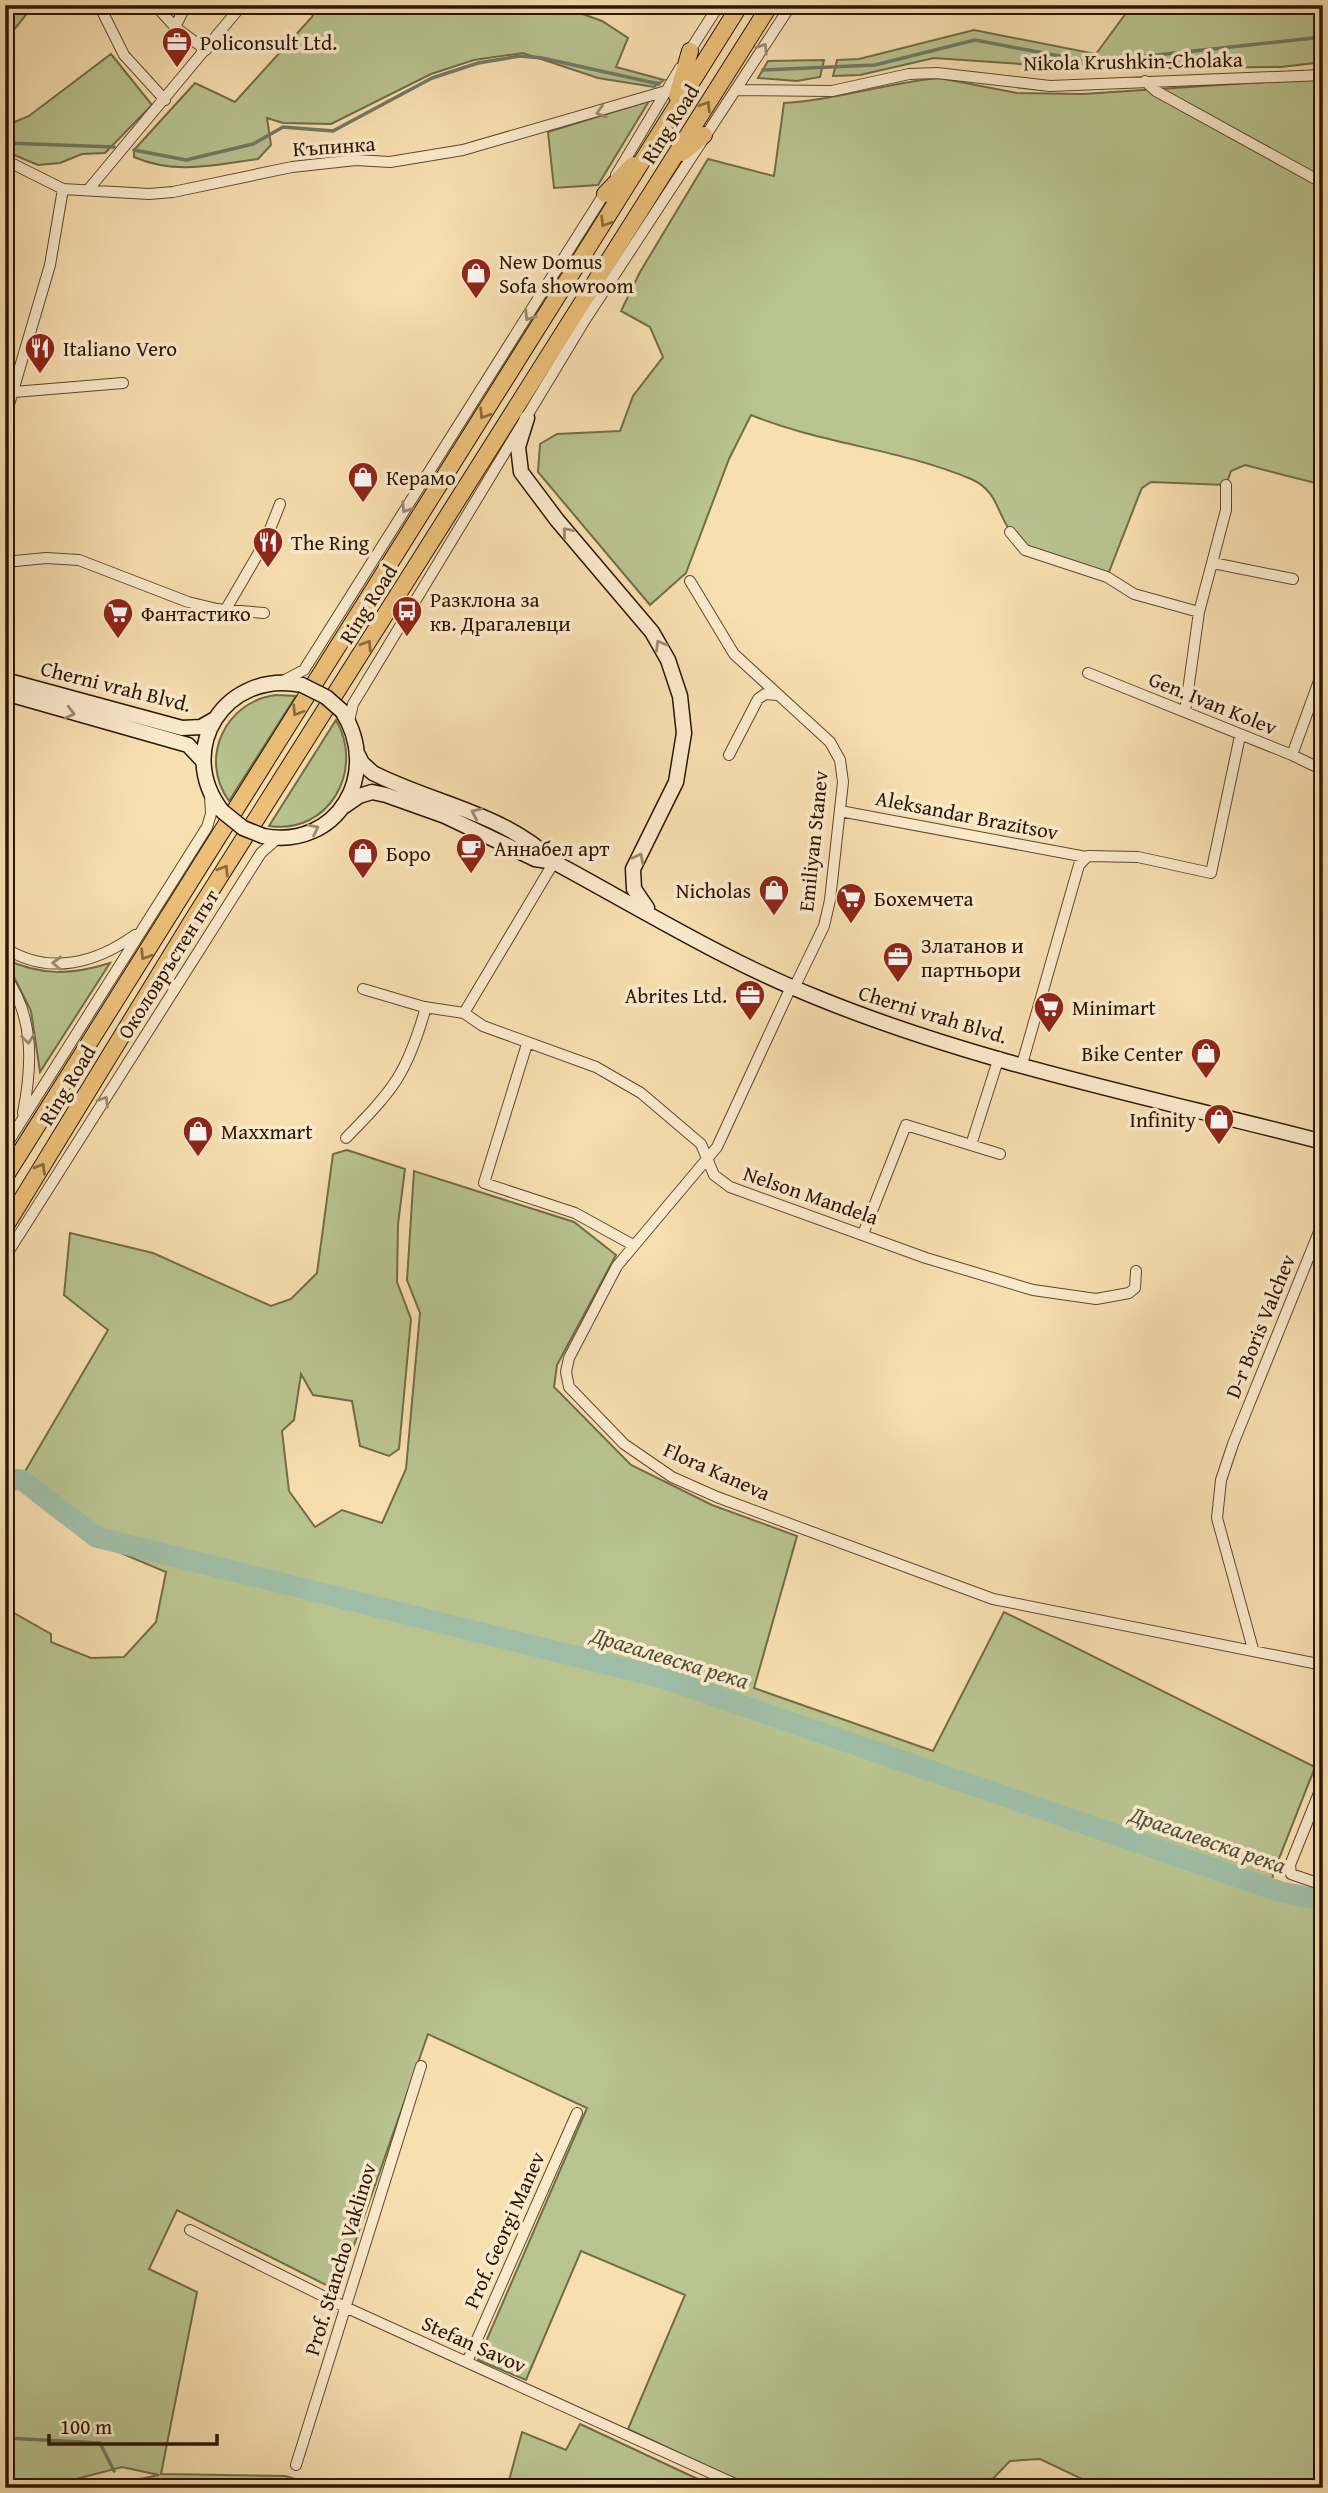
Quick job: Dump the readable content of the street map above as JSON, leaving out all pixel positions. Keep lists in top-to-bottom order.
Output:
{
  "streets": {
    "highway": ["Ring Road"],
    "main road": ["Cherni vrah Blvd."],
    "street": [
      "Nikola Krushkin-Cholaka",
      "Къпинка",
      "Gen. Ivan Kolev",
      "Aleksandar Brazitsov",
      "Emiliyan Stanev",
      "Околовръстен път",
      "Nelson Mandela",
      "D-r Boris Valchev",
      "Flora Kaneva",
      "Prof. Georgi Manev",
      "Prof. Stancho Vaklinov",
      "Stefan Savov"
    ]
  },
  "crossings": [
    ["Nikola Krushkin-Cholaka", "Ring Road"],
    ["Ring Road", "Къпинка"],
    ["Ring Road", "Cherni vrah Blvd."],
    ["Ring Road", "Околовръстен път"],
    ["Cherni vrah Blvd.", "Emiliyan Stanev"],
    ["Cherni vrah Blvd.", "Околовръстен път"],
    ["Cherni vrah Blvd.", "Flora Kaneva"],
    ["Gen. Ivan Kolev", "Aleksandar Brazitsov"],
    ["Aleksandar Brazitsov", "Emiliyan Stanev"],
    ["Emiliyan Stanev", "Flora Kaneva"],
    ["Nelson Mandela", "Flora Kaneva"],
    ["D-r Boris Valchev", "Flora Kaneva"],
    ["Prof. Georgi Manev", "Stefan Savov"],
    ["Prof. Stancho Vaklinov", "Stefan Savov"]
  ],
  "one_way": ["Къпинка"],
  "water": ["Драгалевска река"],
  "places": {
    "office": ["Policonsult Ltd.", "Златанов и партньори", "Abrites Ltd."],
    "shop": [
      "New Domus Sofa showroom",
      "Керамо",
      "Боро",
      "Nicholas",
      "Bike Center",
      "Infinity",
      "Maxxmart"
    ],
    "restaurant": ["Italiano Vero", "The Ring"],
    "bus stop": ["Разклона за кв. Драгалевци"],
    "supermarket": ["Фантастико", "Бохемчета", "Minimart"],
    "cafe": ["Аннабел арт"]
  },
  "scale_bar": "100 m"
}
